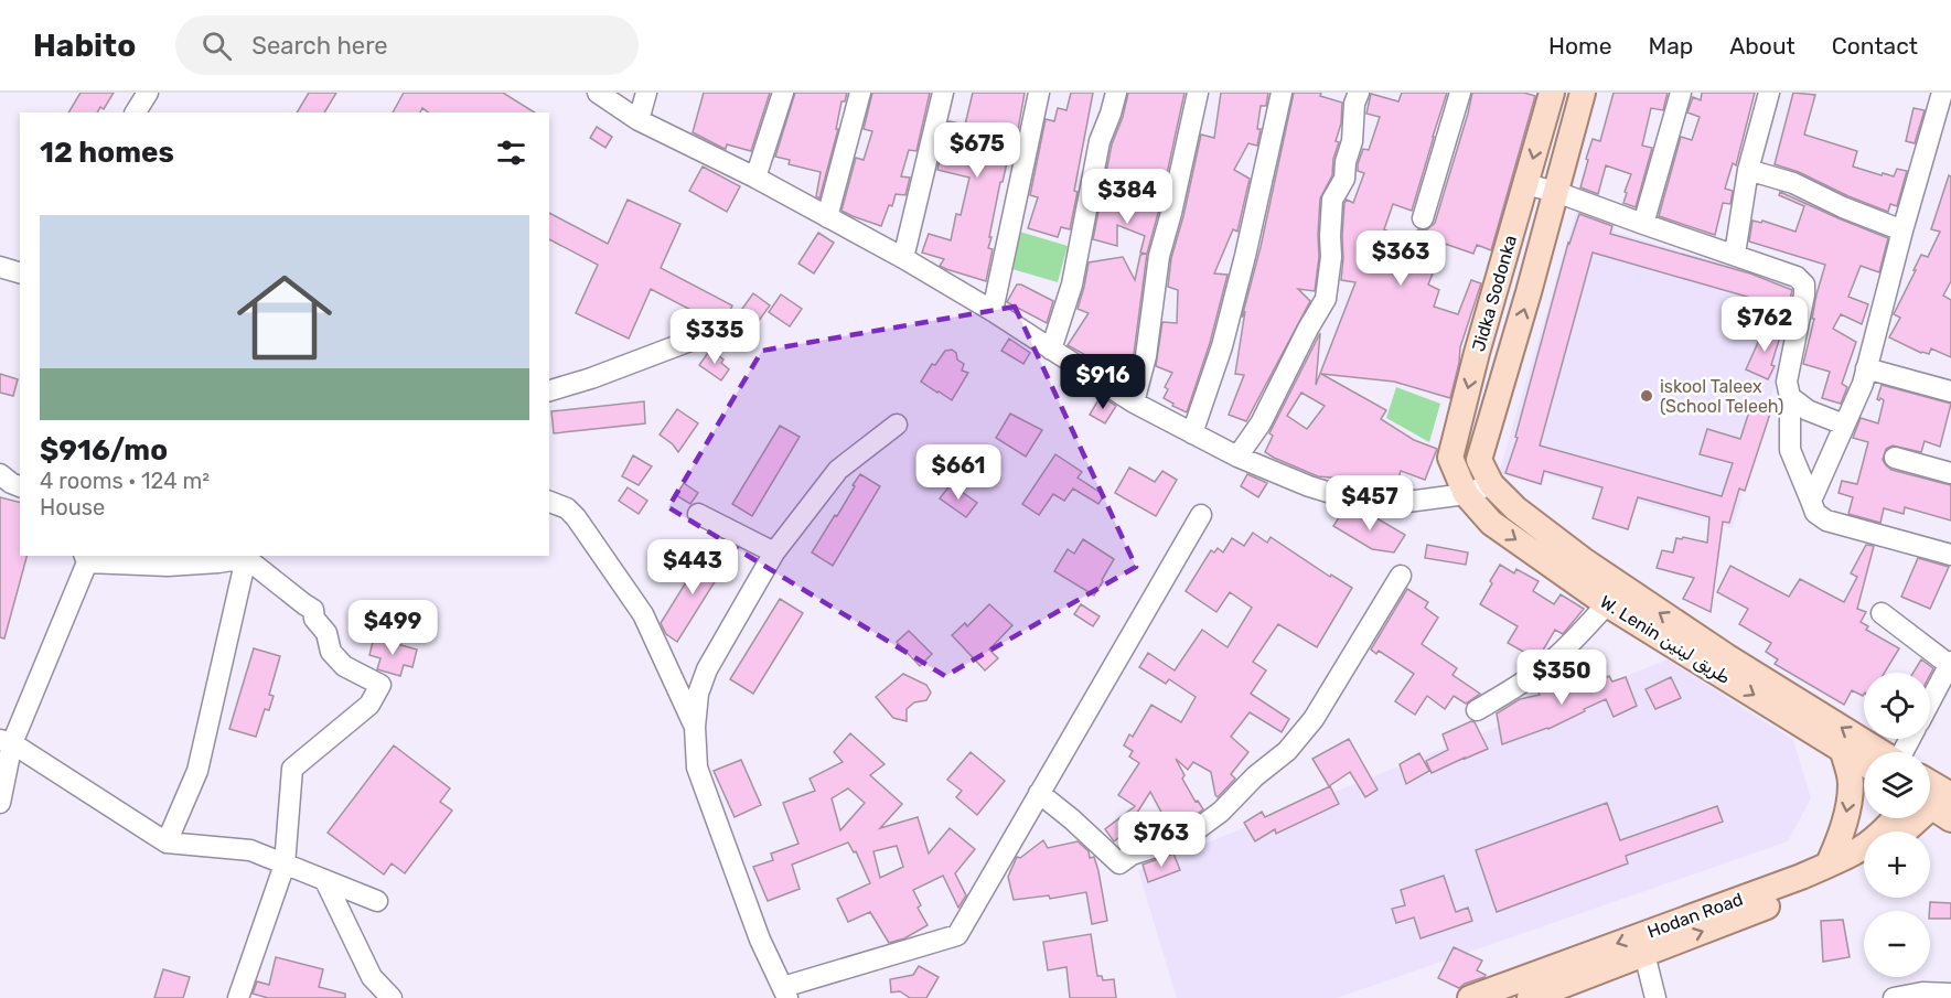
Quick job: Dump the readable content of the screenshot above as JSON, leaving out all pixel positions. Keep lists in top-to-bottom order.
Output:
{
  "streets": {
    "main road": ["Jidka Sodonka", "W. Lenin طريق لينين", "Hodan Road"]
  },
  "crossings": [
    ["Jidka Sodonka", "W. Lenin طريق لينين"]
  ],
  "places": ["iskool Taleex (School Teleeh)"],
  "page": {
    "header": "Habito",
    "search": "Search here",
    "nav": [
      "Home",
      "Map",
      "About",
      "Contact"
    ],
    "heading": "12 homes",
    "price": [
      "$675",
      "$384",
      "$363",
      "$762",
      "$335",
      "$916",
      "$661",
      "$457",
      "$443",
      "$499",
      "$350",
      "$763"
    ],
    "list": [
      {
        "name": "$916/mo",
        "note": "4 rooms · 124 m² · House"
      }
    ],
    "map_buttons": ["+", "−"]
  }
}
